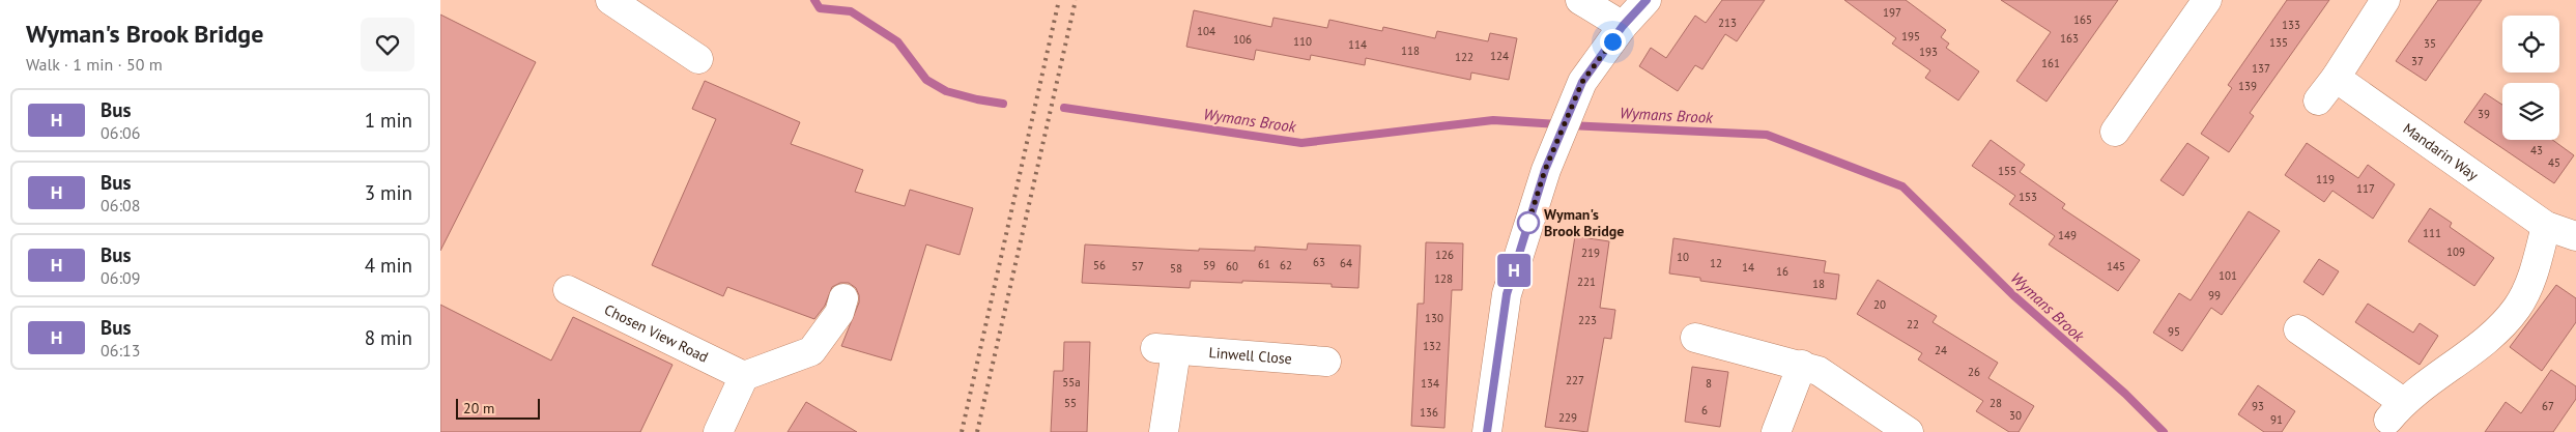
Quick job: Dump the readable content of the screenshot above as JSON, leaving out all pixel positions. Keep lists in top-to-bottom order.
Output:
{
  "streets": {
    "street": ["Mandarin Way", "Chosen View Road", "Linwell Close"]
  },
  "water": ["Wymans Brook"],
  "places": ["Wyman's Brook Bridge"],
  "lines": ["bus line H"],
  "house_numbers": [
    "197",
    "165",
    "213",
    "133",
    "104",
    "195",
    "163",
    "106",
    "110",
    "135",
    "35",
    "114",
    "118",
    "193",
    "124",
    "122",
    "37",
    "161",
    "137",
    "139",
    "39",
    "43",
    "45",
    "155",
    "119",
    "117",
    "153",
    "111",
    "149",
    "109",
    "219",
    "126",
    "10",
    "63",
    "64",
    "12",
    "61",
    "56",
    "59",
    "62",
    "57",
    "60",
    "145",
    "14",
    "58",
    "16",
    "101",
    "128",
    "221",
    "18",
    "99",
    "20",
    "130",
    "223",
    "22",
    "95",
    "132",
    "24",
    "26",
    "227",
    "55a",
    "134",
    "8",
    "55",
    "28",
    "93",
    "67",
    "6",
    "136",
    "30",
    "229",
    "91"
  ],
  "scale_bar": "20 m",
  "page": {
    "heading": ["Wyman's Brook Bridge", "Walk · 1 min · 50 m"],
    "on_map": "H",
    "list": [
      {
        "mark": "H",
        "name": "Bus",
        "note": "06:06",
        "value": "1 min"
      },
      {
        "mark": "H",
        "name": "Bus",
        "note": "06:08",
        "value": "3 min"
      },
      {
        "mark": "H",
        "name": "Bus",
        "note": "06:09",
        "value": "4 min"
      },
      {
        "mark": "H",
        "name": "Bus",
        "note": "06:13",
        "value": "8 min"
      }
    ],
    "scale": "20 m"
  }
}
